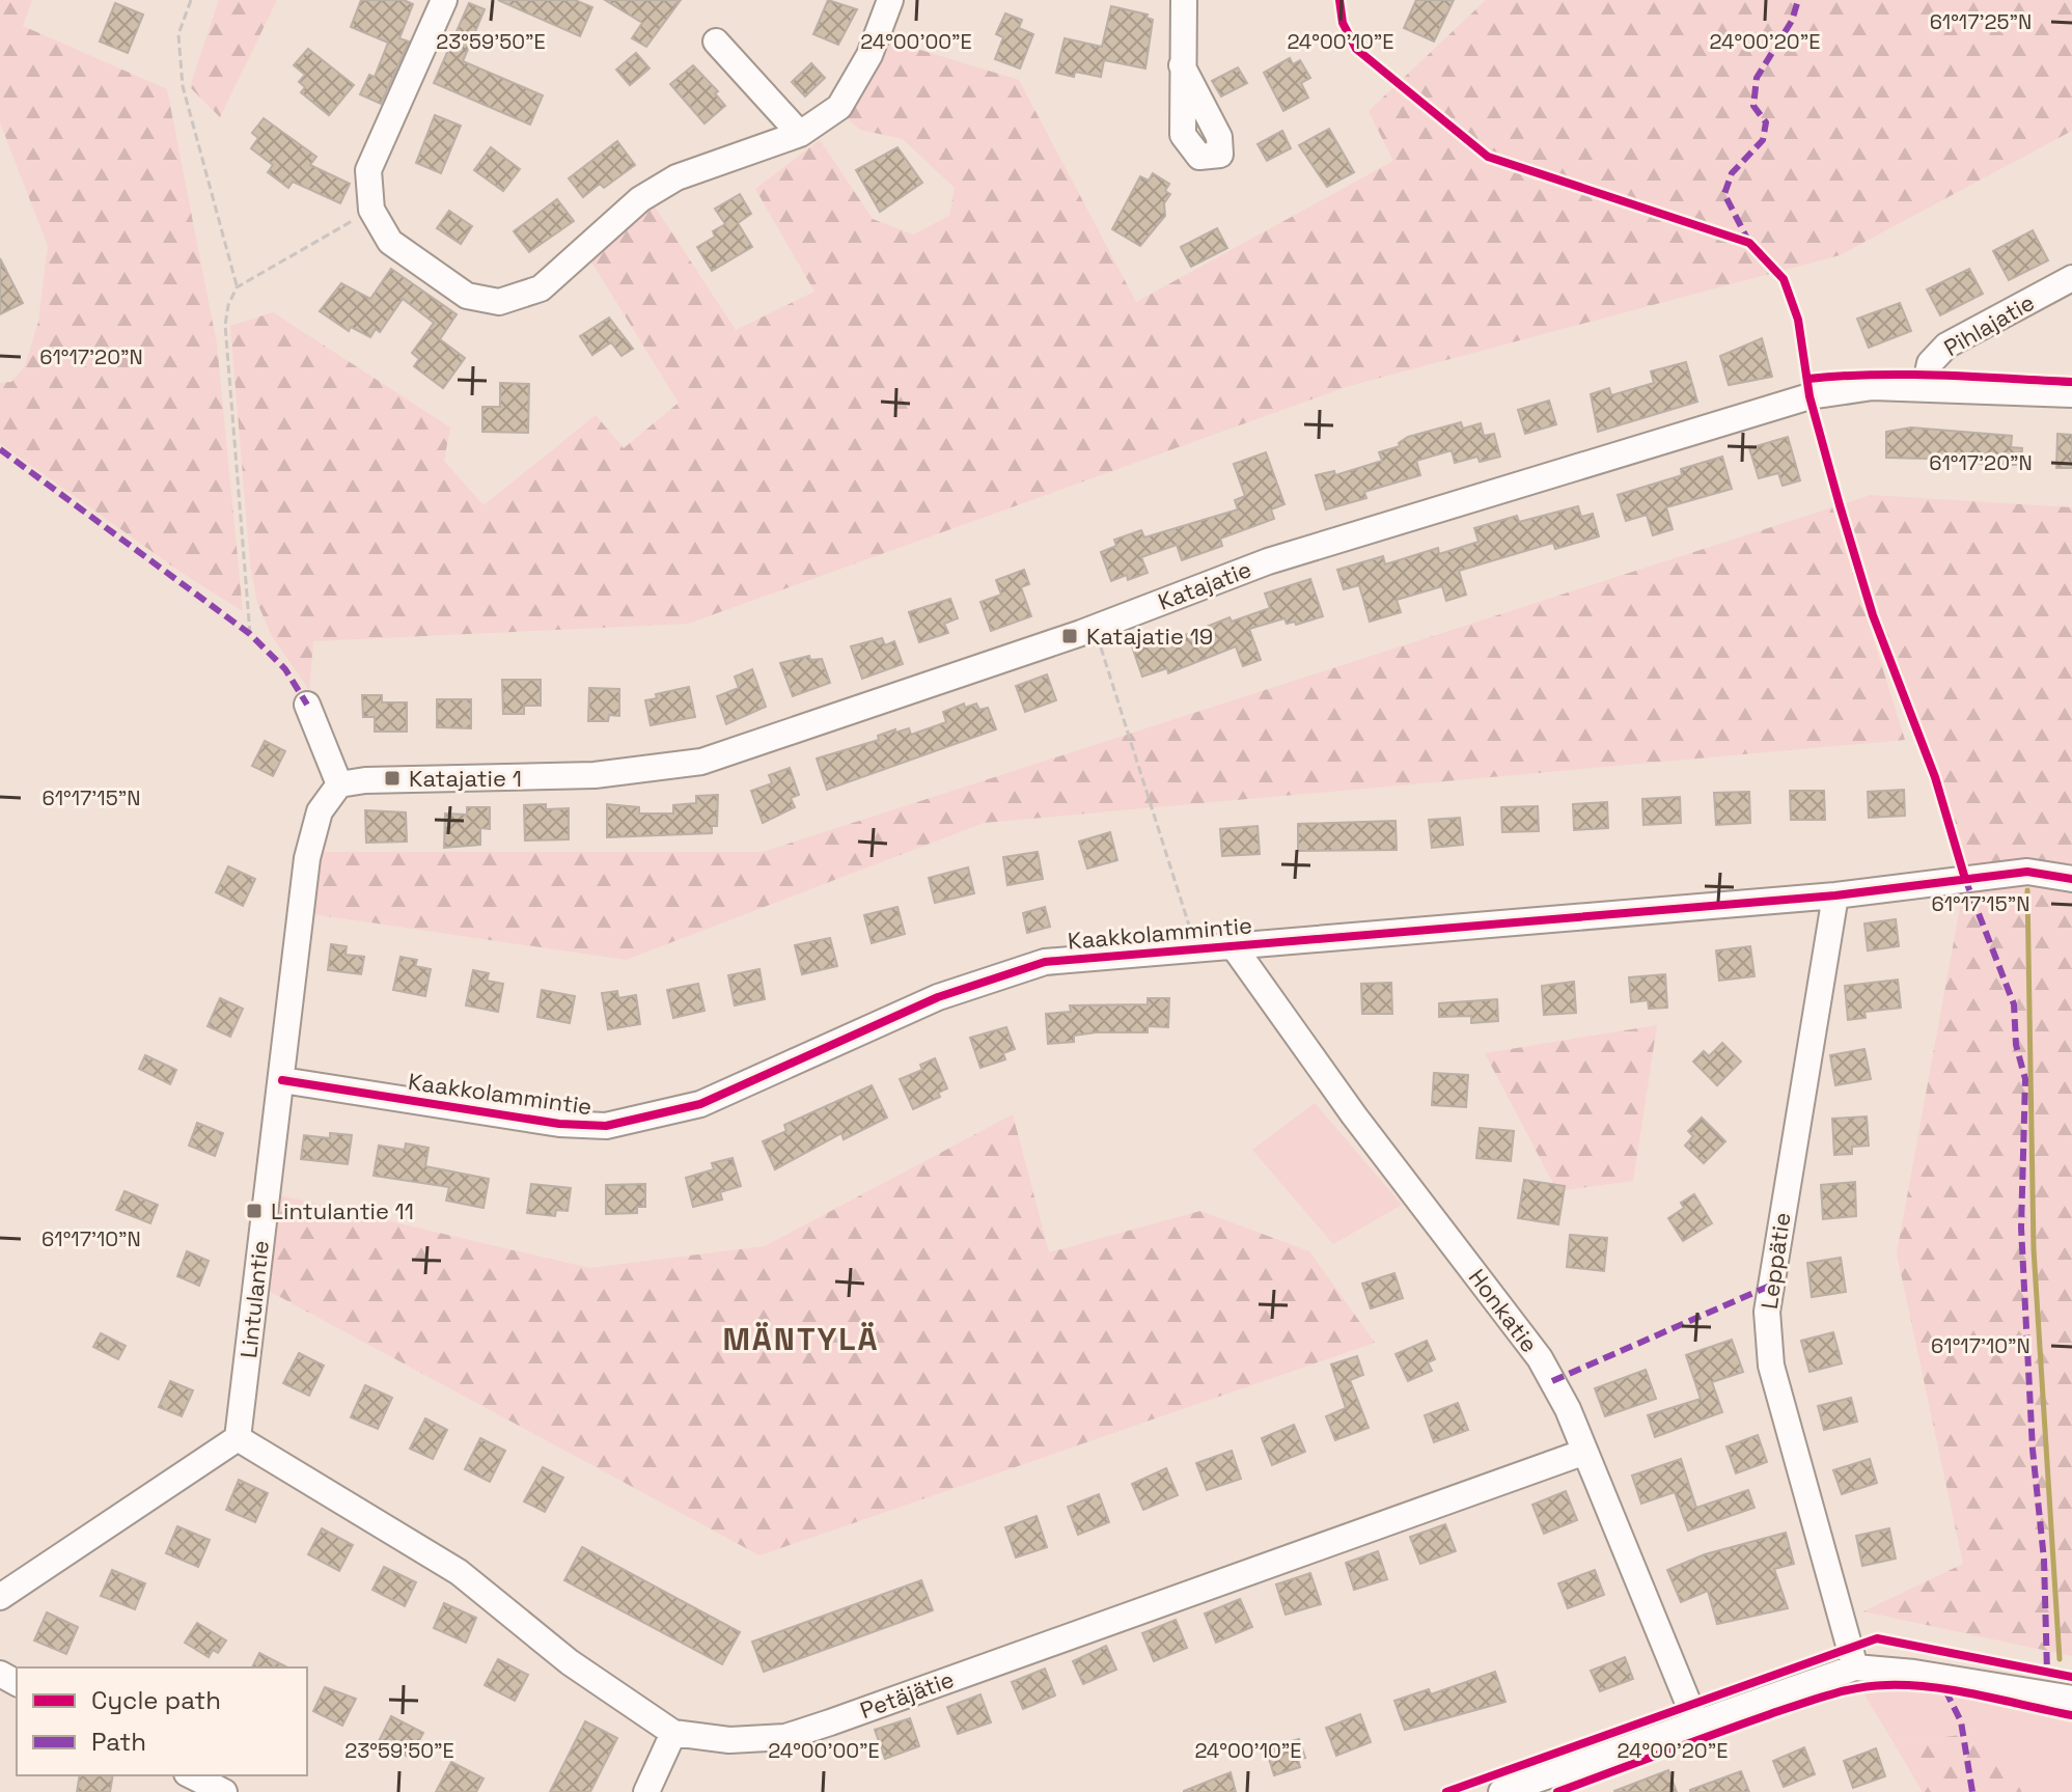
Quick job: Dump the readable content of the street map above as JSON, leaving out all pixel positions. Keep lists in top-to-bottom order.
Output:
{
  "streets": {
    "street": [
      "Pihlajatie",
      "Katajatie",
      "Kaakkolammintie",
      "Leppätie",
      "Lintulantie",
      "Honkatie",
      "Petäjätie"
    ]
  },
  "crossings": [
    ["Pihlajatie", "Katajatie"],
    ["Katajatie", "Lintulantie"],
    ["Kaakkolammintie", "Leppätie"],
    ["Kaakkolammintie", "Lintulantie"],
    ["Kaakkolammintie", "Honkatie"],
    ["Lintulantie", "Petäjätie"],
    ["Honkatie", "Petäjätie"]
  ],
  "districts": ["MÄNTYLÄ"],
  "places": {
    "transit": ["Katajatie 19", "Katajatie 1", "Lintulantie 11"]
  },
  "legend": ["Cycle path", "Path"],
  "coordinates": [
    "61°17'25\"N",
    "23°59'50\"E",
    "24°00'00\"E",
    "24°00'10\"E",
    "24°00'20\"E",
    "61°17'20\"N",
    "61°17'15\"N",
    "61°17'10\"N"
  ]
}
